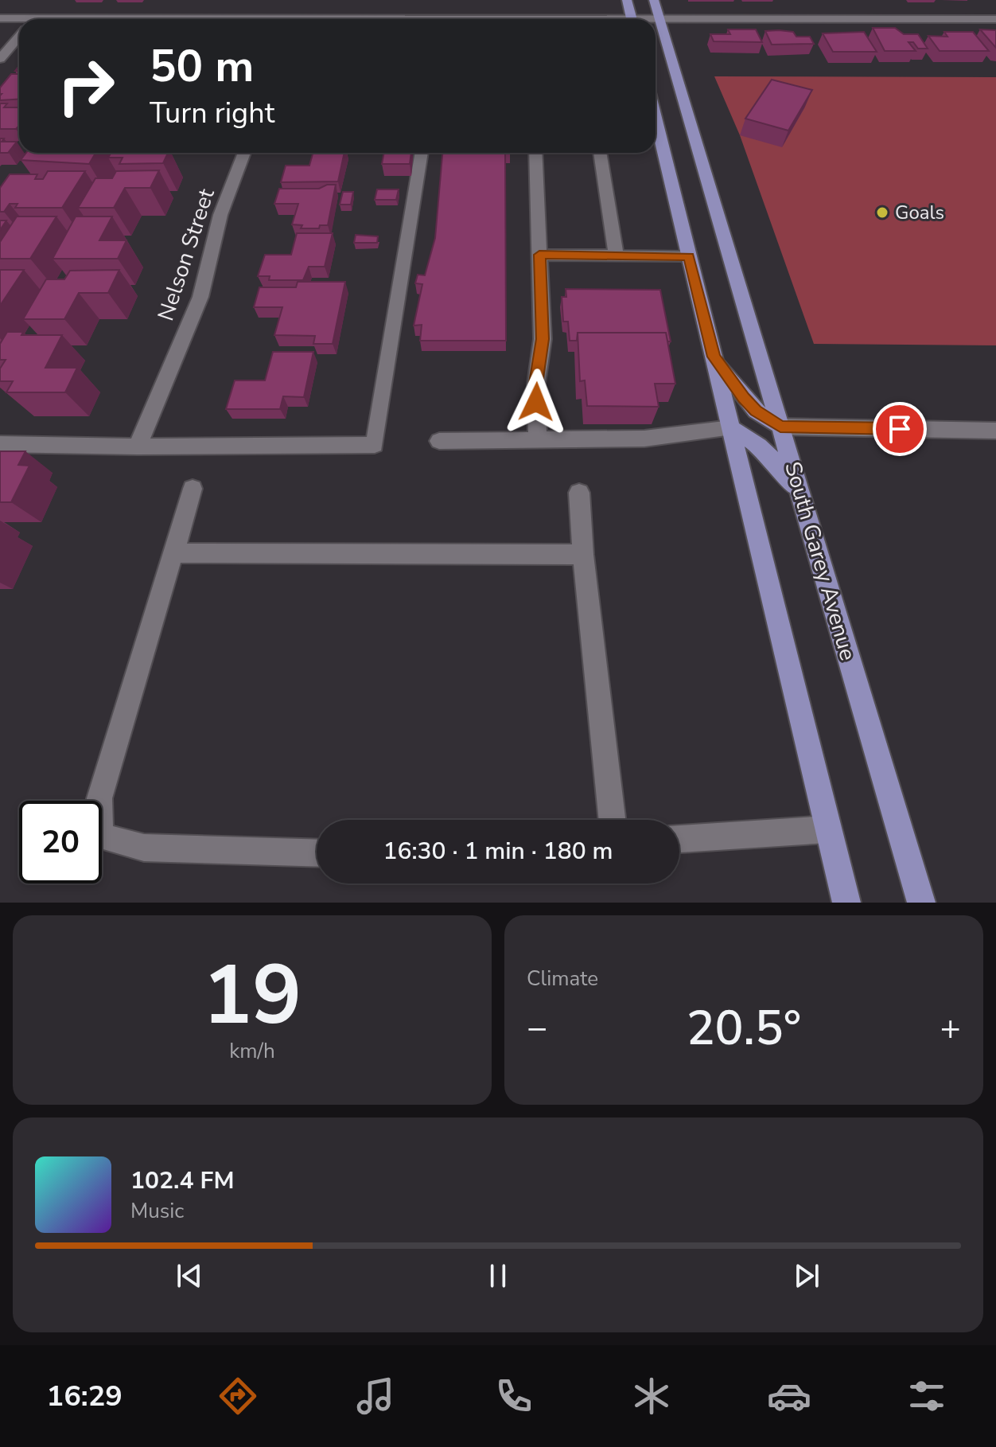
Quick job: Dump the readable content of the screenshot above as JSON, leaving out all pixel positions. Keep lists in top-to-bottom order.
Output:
{
  "streets": {
    "main road": ["South Garey Avenue"],
    "street": ["Nelson Street"]
  },
  "places": ["Goals"],
  "page": {
    "turn": ["50 m", "Turn right"],
    "limit": "20",
    "trip": "16:30 · 1 min · 180 m",
    "tile": [
      ["19", "km/h"],
      "Climate"
    ],
    "heat": ["−", "20.5°", "+"],
    "song": ["102.4 FM", "Music"],
    "tabs": "16:29"
  }
}
